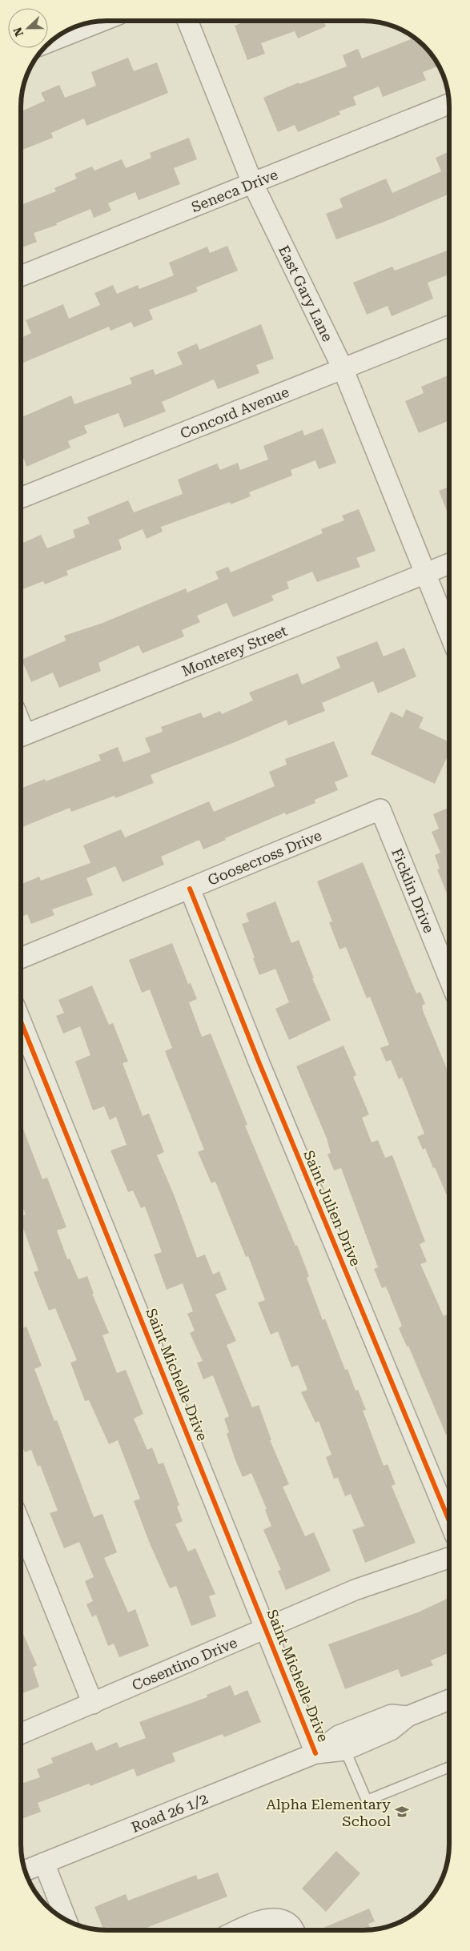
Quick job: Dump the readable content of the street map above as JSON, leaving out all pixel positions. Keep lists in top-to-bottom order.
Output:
{
  "streets": {
    "street": [
      "Seneca Drive",
      "East Gary Lane",
      "Concord Avenue",
      "Monterey Street",
      "Goosecross Drive",
      "Ficklin Drive",
      "Saint Julien Drive",
      "Saint Michelle Drive",
      "Cosentino Drive",
      "Road 26 1/2"
    ]
  },
  "crossings": [
    ["Seneca Drive", "East Gary Lane"],
    ["East Gary Lane", "Concord Avenue"],
    ["East Gary Lane", "Monterey Street"],
    ["Goosecross Drive", "Ficklin Drive"],
    ["Goosecross Drive", "Saint Julien Drive"],
    ["Saint Michelle Drive", "Cosentino Drive"],
    ["Saint Michelle Drive", "Road 26 1/2"]
  ],
  "places": {
    "school or university": ["Alpha Elementary School"]
  },
  "north": "left"
}
